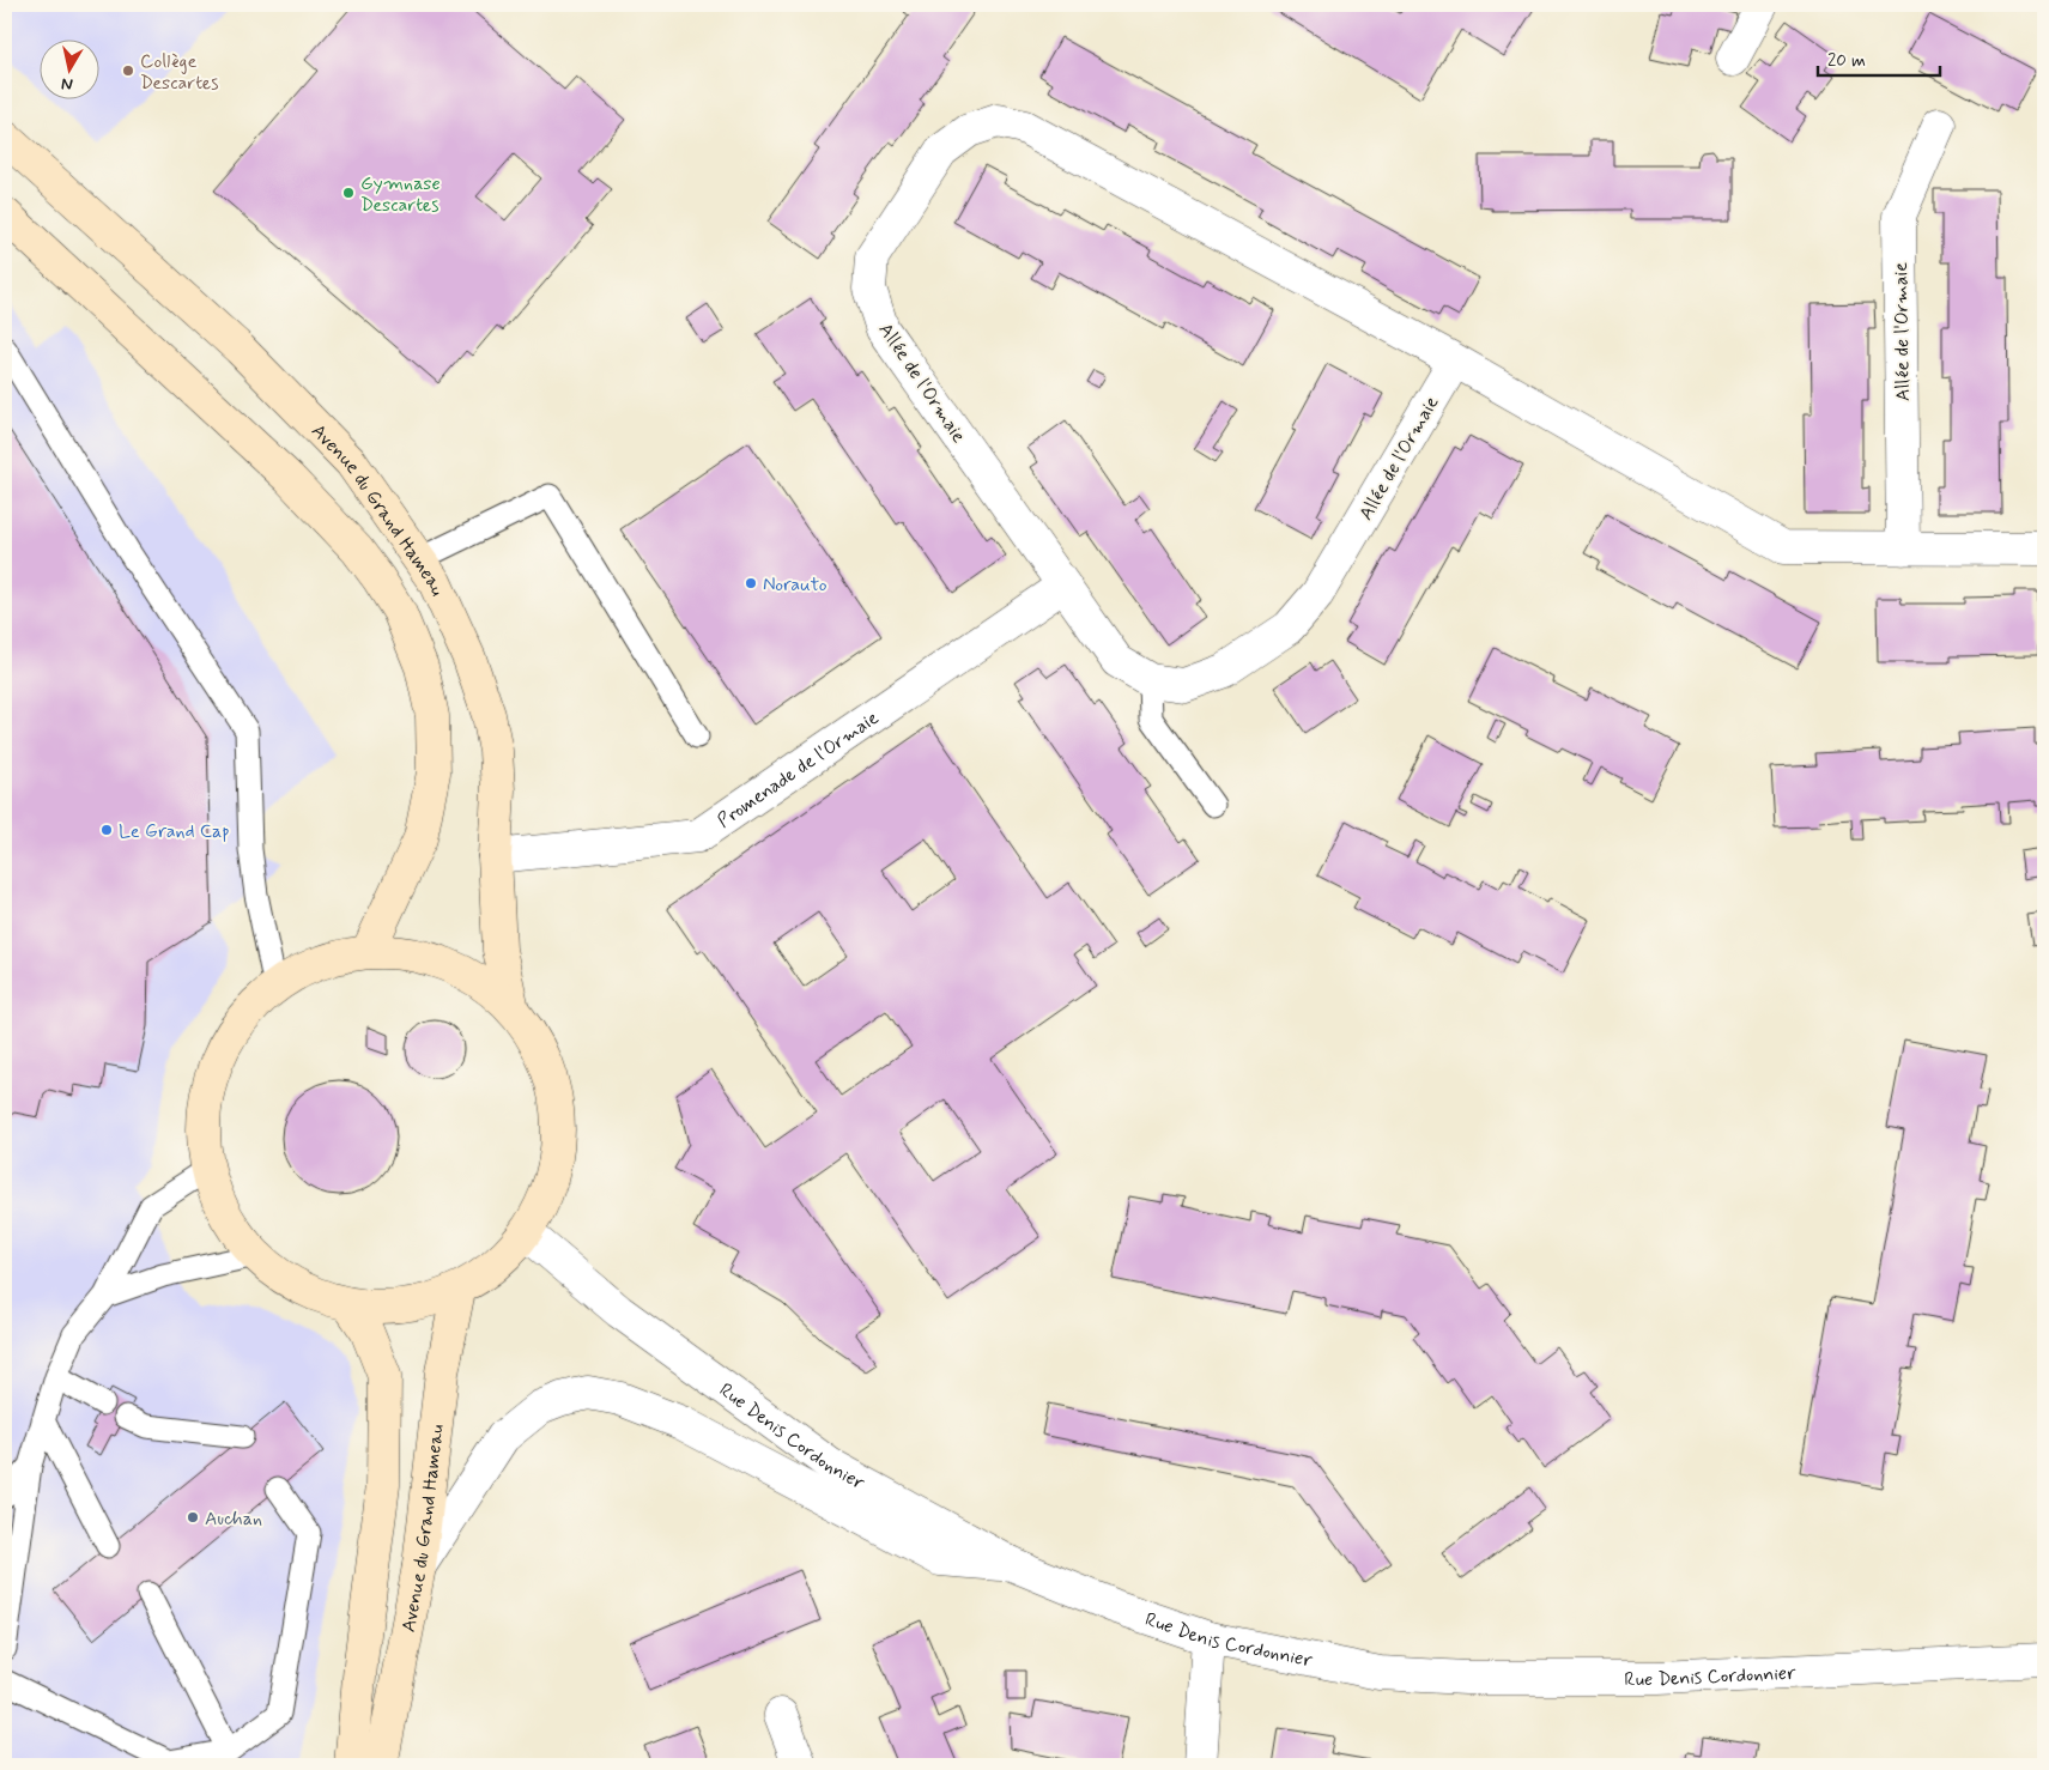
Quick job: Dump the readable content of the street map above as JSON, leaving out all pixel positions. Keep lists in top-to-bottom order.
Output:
{
  "streets": {
    "main road": ["Avenue du Grand Hameau"],
    "street": ["Allée de l'Ormaie", "Promenade de l'Ormaie", "Rue Denis Cordonnier"]
  },
  "crossings": [
    ["Allée de l'Ormaie", "Promenade de l'Ormaie"],
    ["Avenue du Grand Hameau", "Promenade de l'Ormaie"],
    ["Avenue du Grand Hameau", "Rue Denis Cordonnier"]
  ],
  "places": [
    "Collège Descartes",
    "Gymnase Descartes",
    "Norauto",
    "Le Grand Cap",
    "Auchan"
  ],
  "scale_bar": "20 m",
  "north": "bottom"
}
